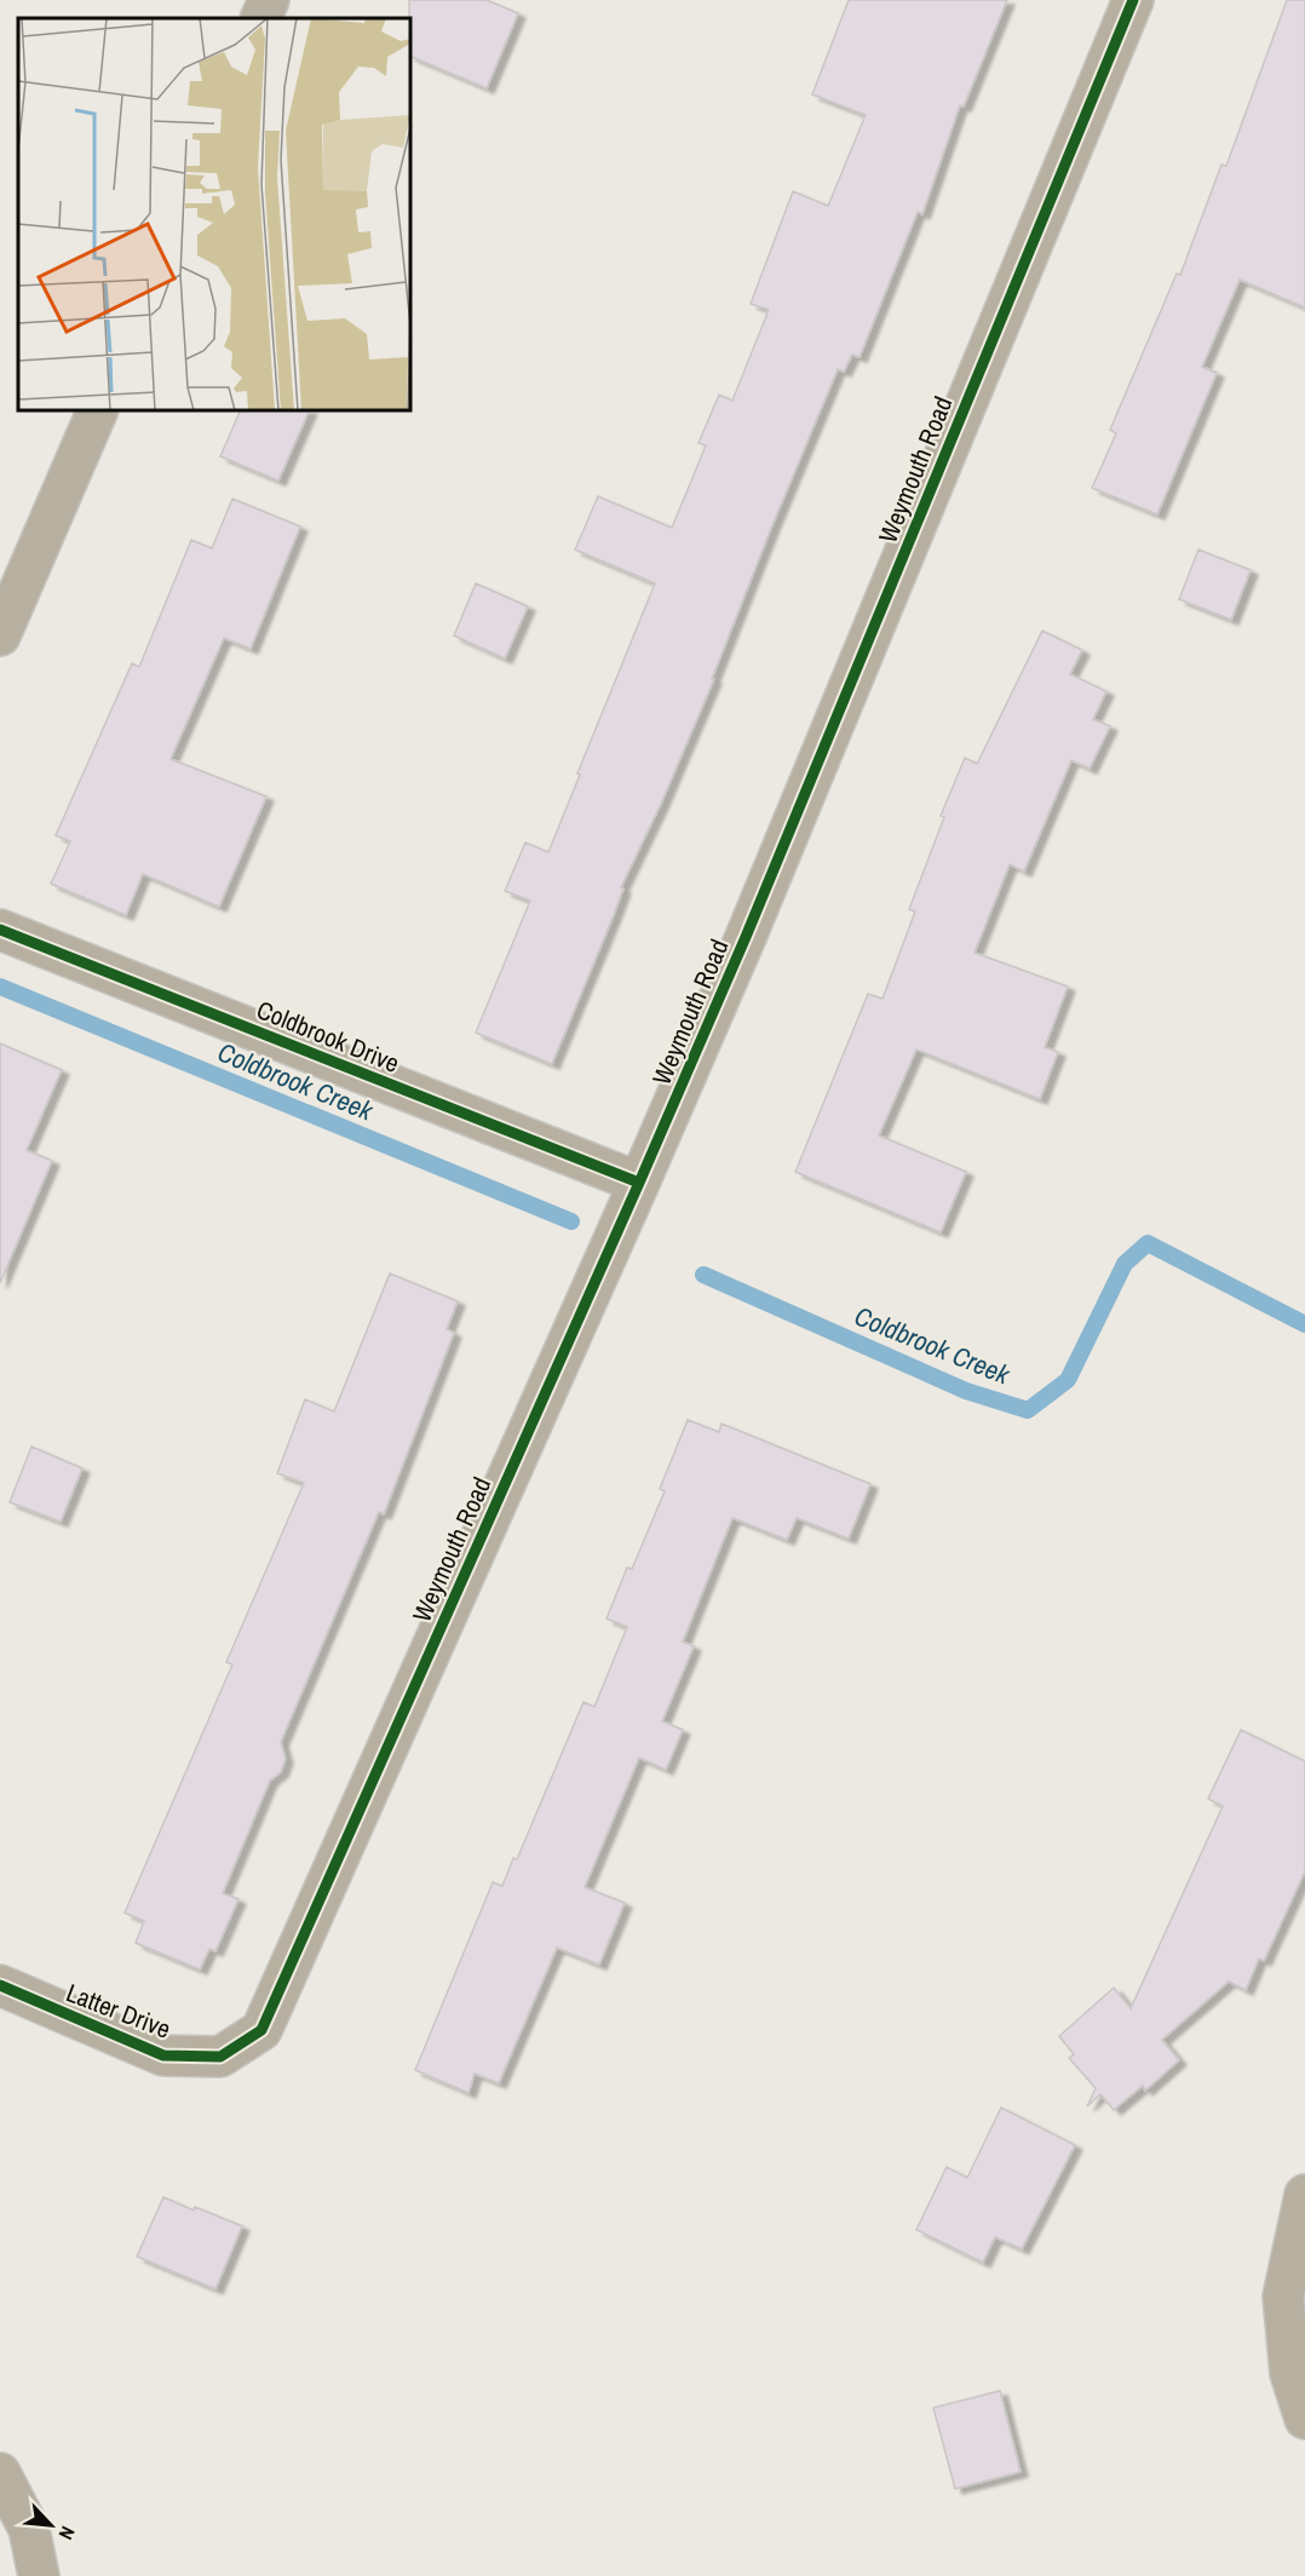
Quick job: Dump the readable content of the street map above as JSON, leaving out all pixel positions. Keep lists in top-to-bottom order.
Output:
{
  "streets": {
    "street": ["Weymouth Road", "Coldbrook Drive", "Latter Drive"]
  },
  "crossings": [
    ["Weymouth Road", "Coldbrook Drive"],
    ["Weymouth Road", "Latter Drive"]
  ],
  "water": ["Coldbrook Creek"],
  "north": "bottom right"
}
